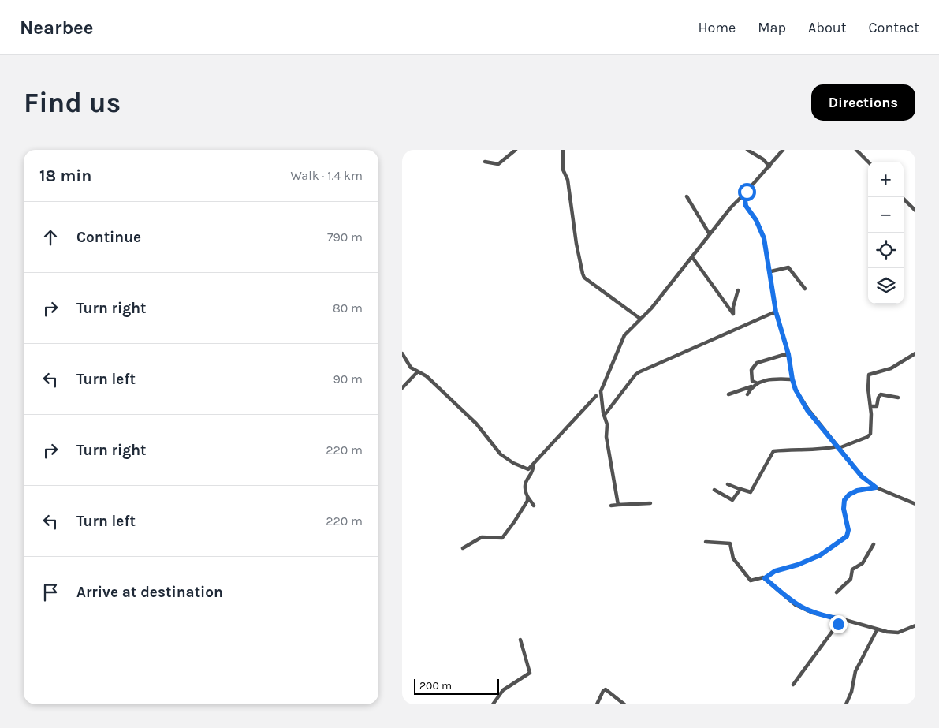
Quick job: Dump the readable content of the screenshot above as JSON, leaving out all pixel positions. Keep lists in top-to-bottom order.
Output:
{
  "scale_bar": "200 m",
  "page": {
    "header": "Nearbee",
    "nav": [
      "Home",
      "Map",
      "About",
      "Contact"
    ],
    "buttons": "Directions",
    "title": "Find us",
    "heading": ["18 min", "Walk · 1.4 km"],
    "map_buttons": ["+", "−"],
    "list": [
      ["Continue", "790 m"],
      ["Turn right", "80 m"],
      ["Turn left", "90 m"],
      ["Turn right", "220 m"],
      ["Turn left", "220 m"],
      "Arrive at destination"
    ],
    "scale": "200 m"
  }
}
